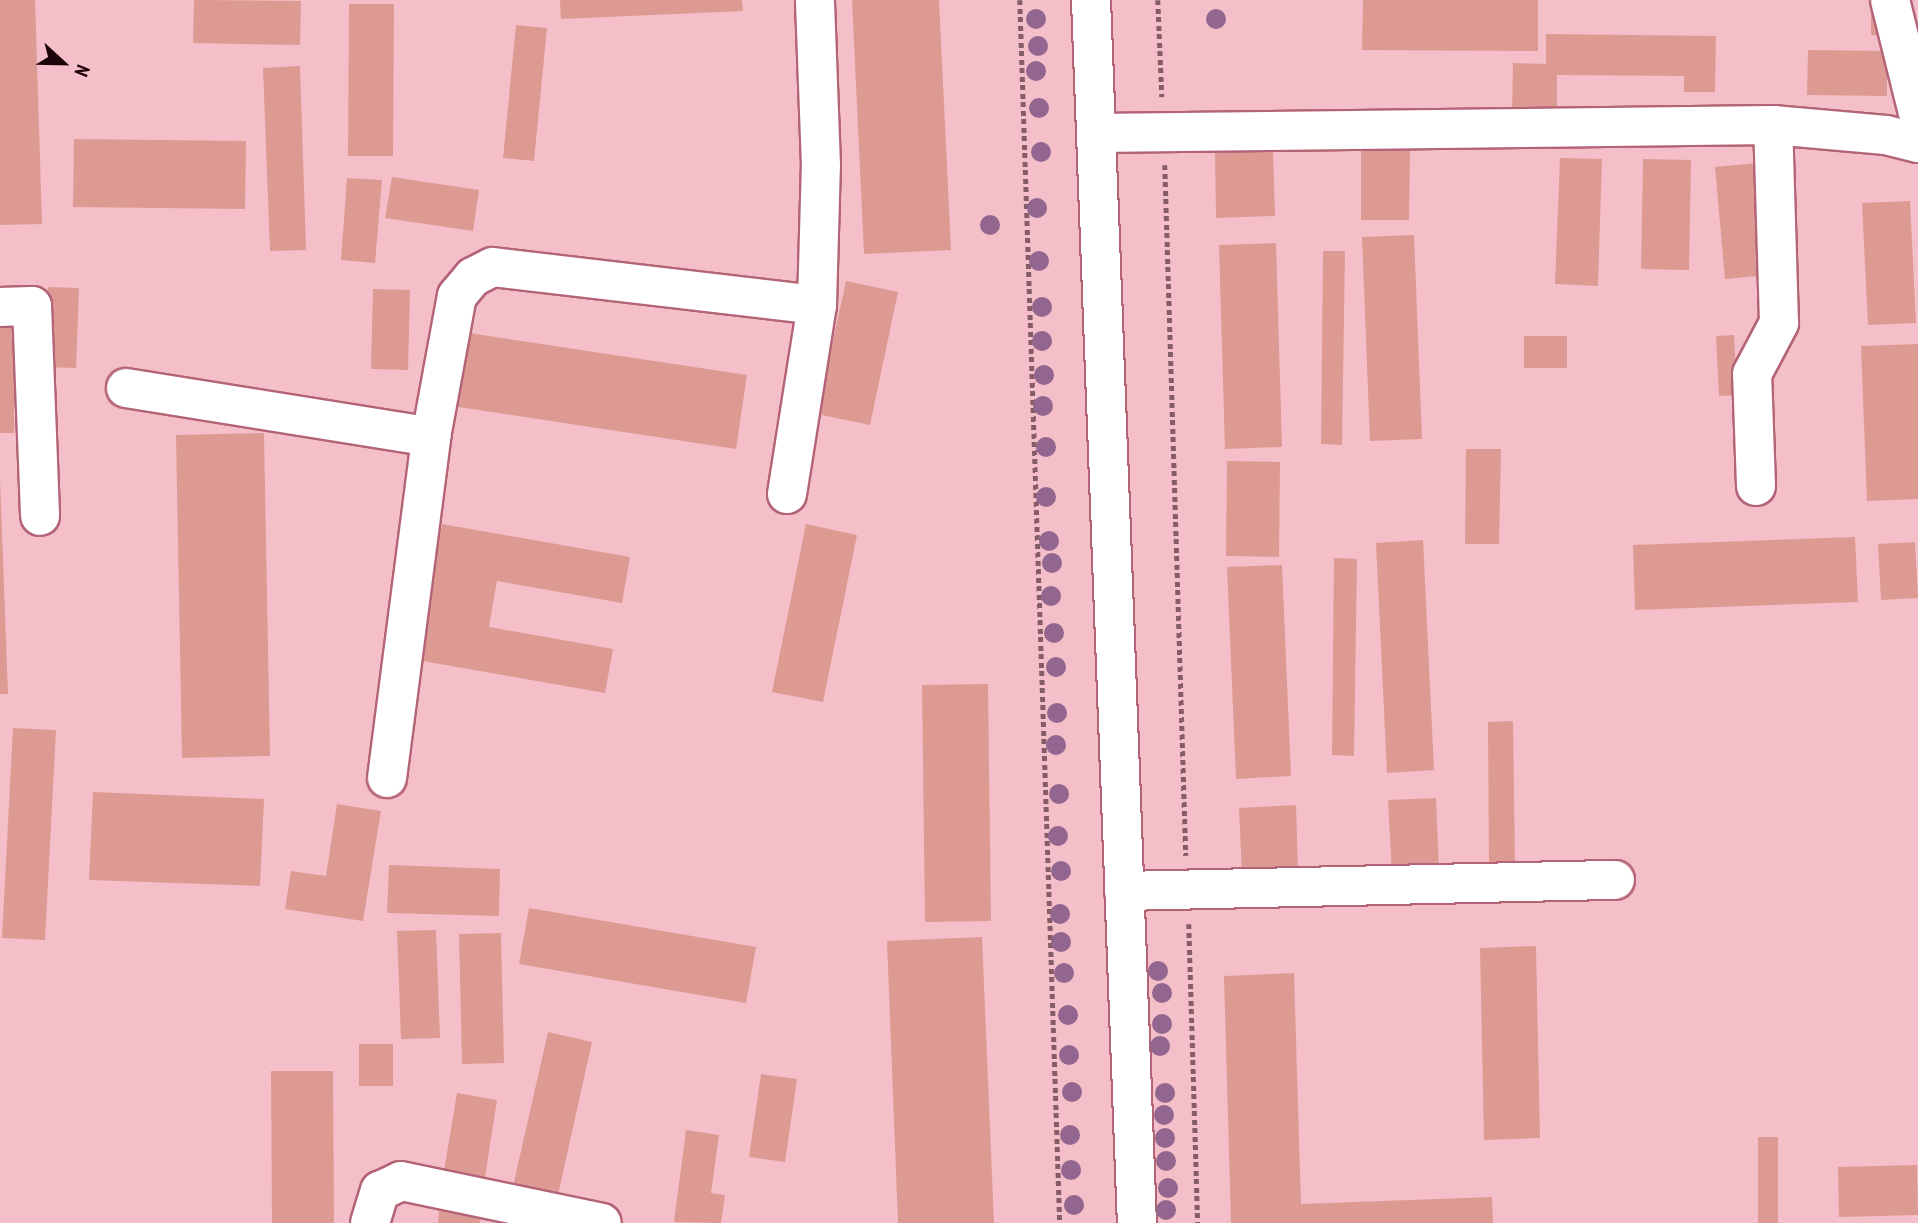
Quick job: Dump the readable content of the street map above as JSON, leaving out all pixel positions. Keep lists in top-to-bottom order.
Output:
{
  "north": "right"
}
